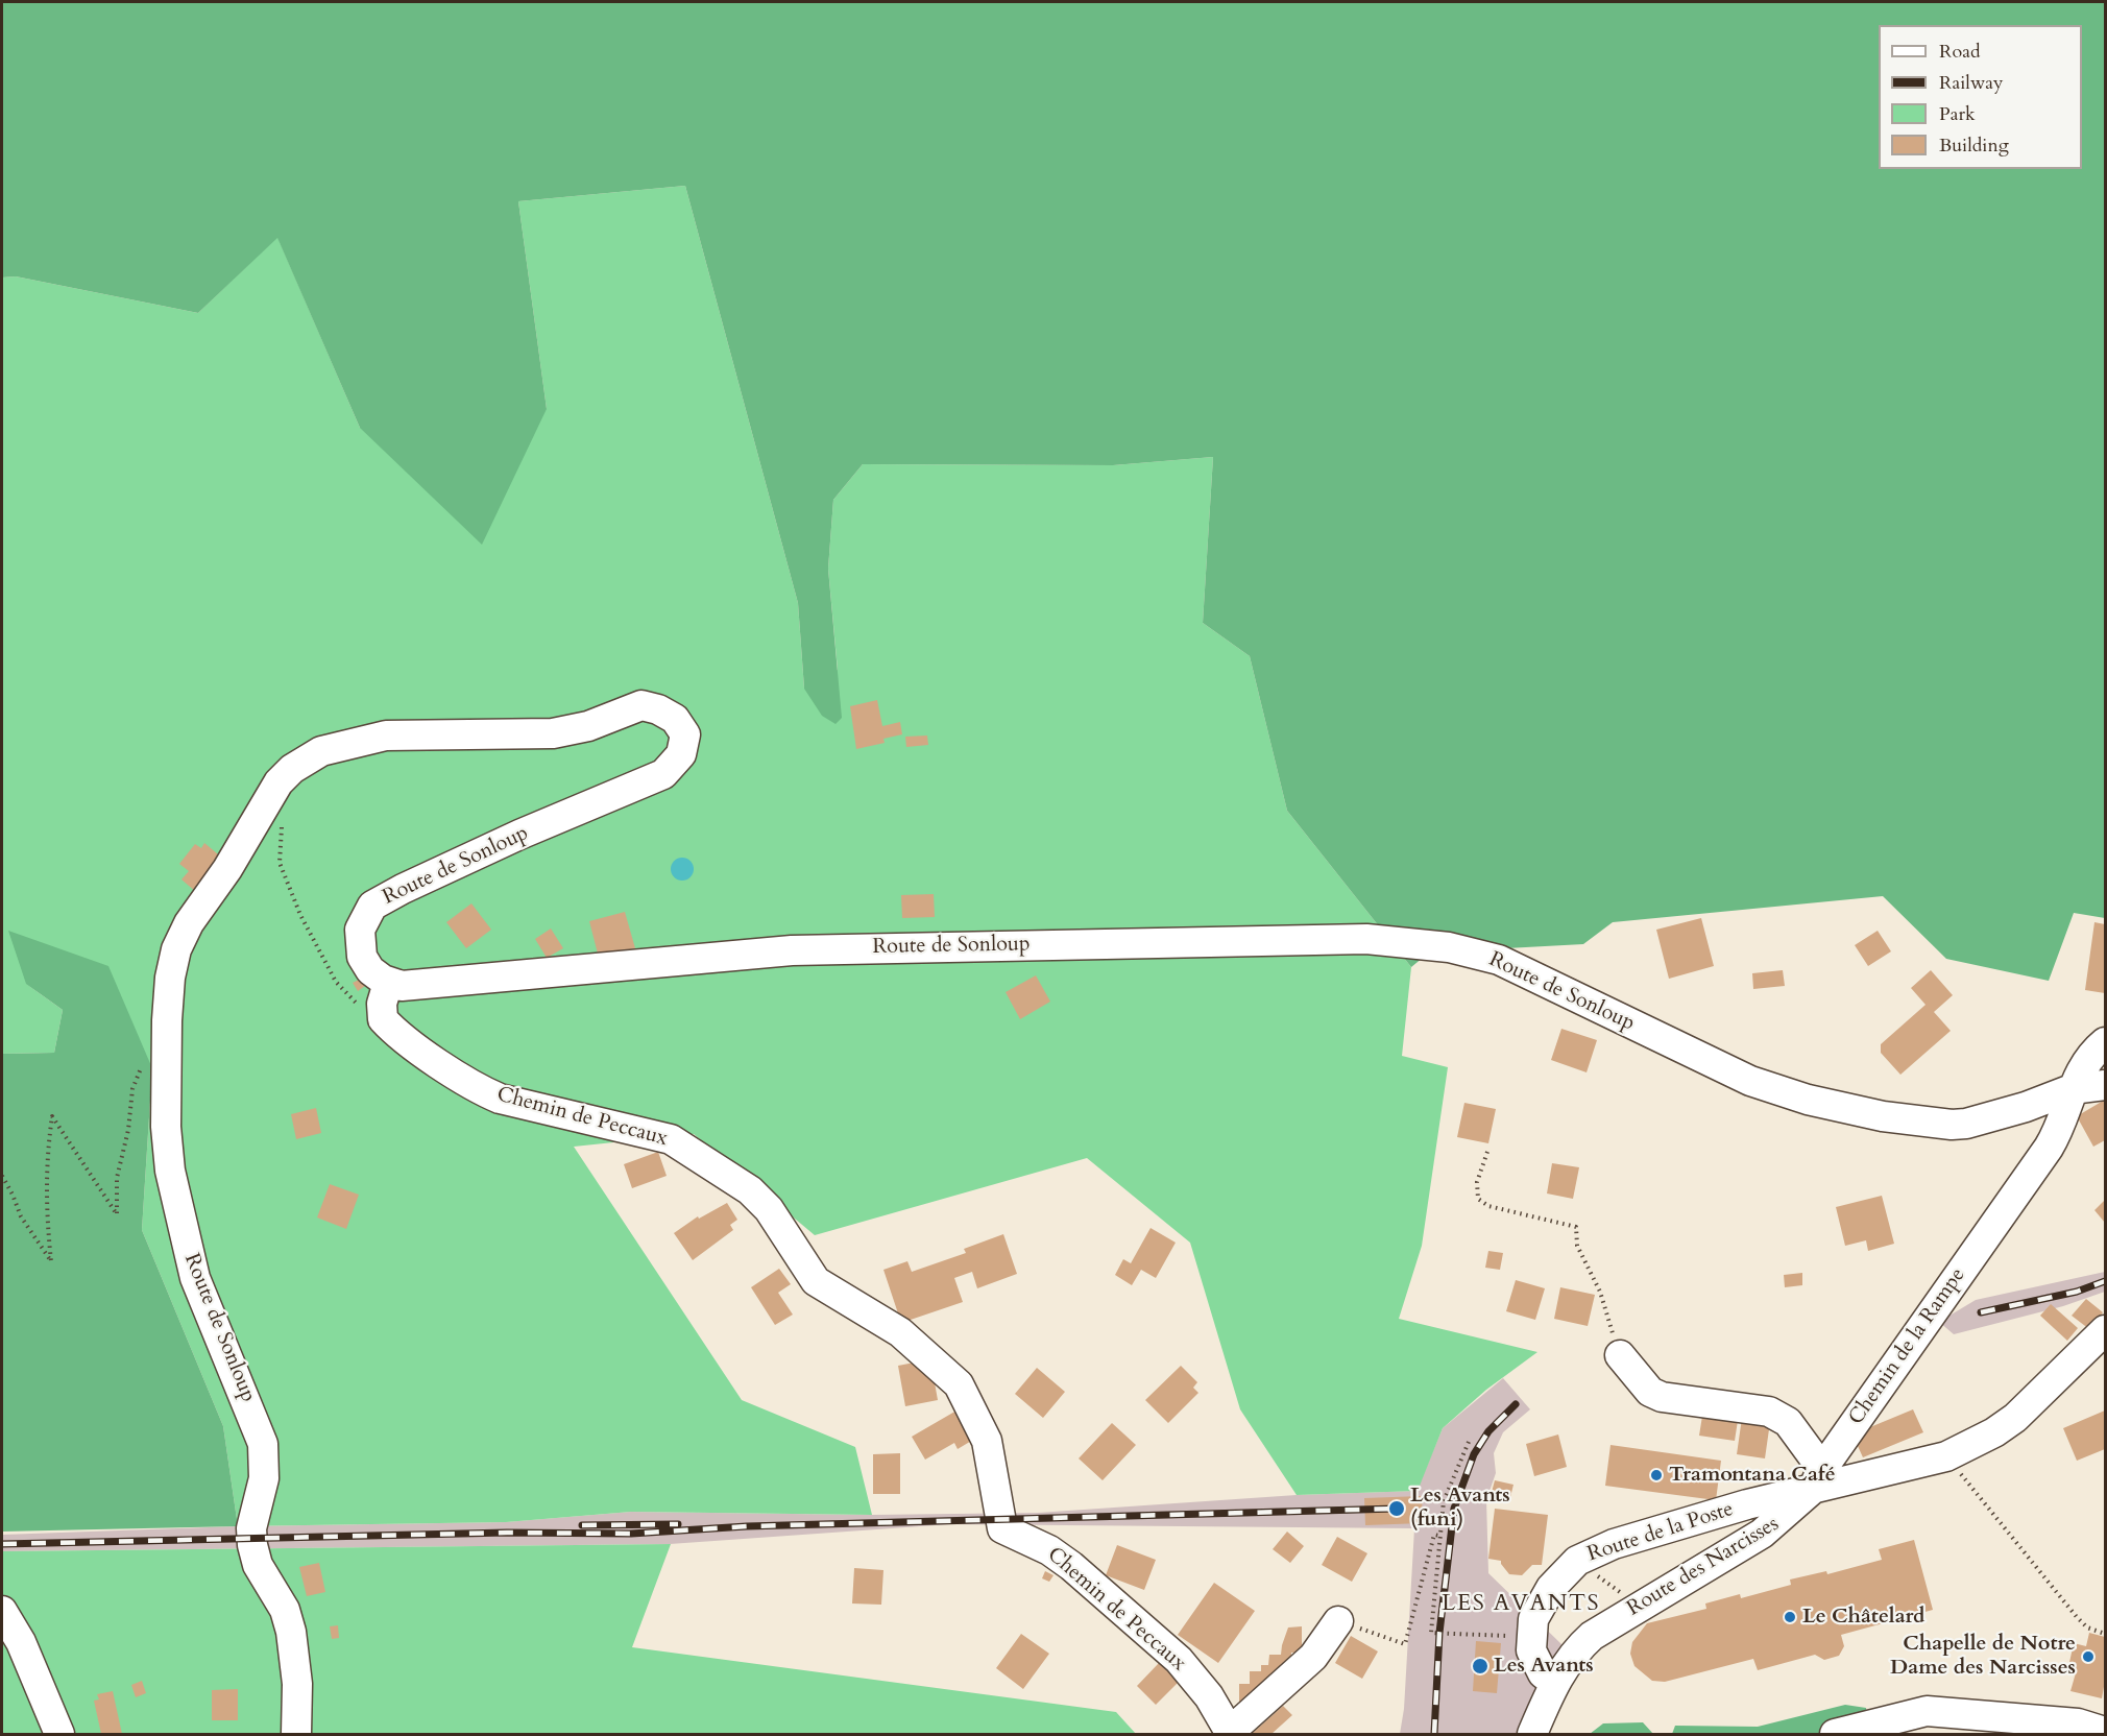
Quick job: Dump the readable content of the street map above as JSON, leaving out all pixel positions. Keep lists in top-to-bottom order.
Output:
{
  "streets": {
    "street": [
      "Route de Sonloup",
      "Chemin de Peccaux",
      "Chemin de la Rampe",
      "Route de la Poste",
      "Route des Narcisses"
    ]
  },
  "crossings": [
    ["Route de Sonloup", "Chemin de la Rampe"],
    ["Chemin de la Rampe", "Route de la Poste"],
    ["Chemin de la Rampe", "Route des Narcisses"],
    ["Route de la Poste", "Route des Narcisses"]
  ],
  "districts": ["LES AVANTS"],
  "places": [
    "Tramontana Café",
    "Les Avants (funi)",
    "Le Châtelard",
    "Chapelle de Notre Dame des Narcisses",
    "Les Avants"
  ],
  "legend": [
    "Road",
    "Railway",
    "Park",
    "Building"
  ]
}
